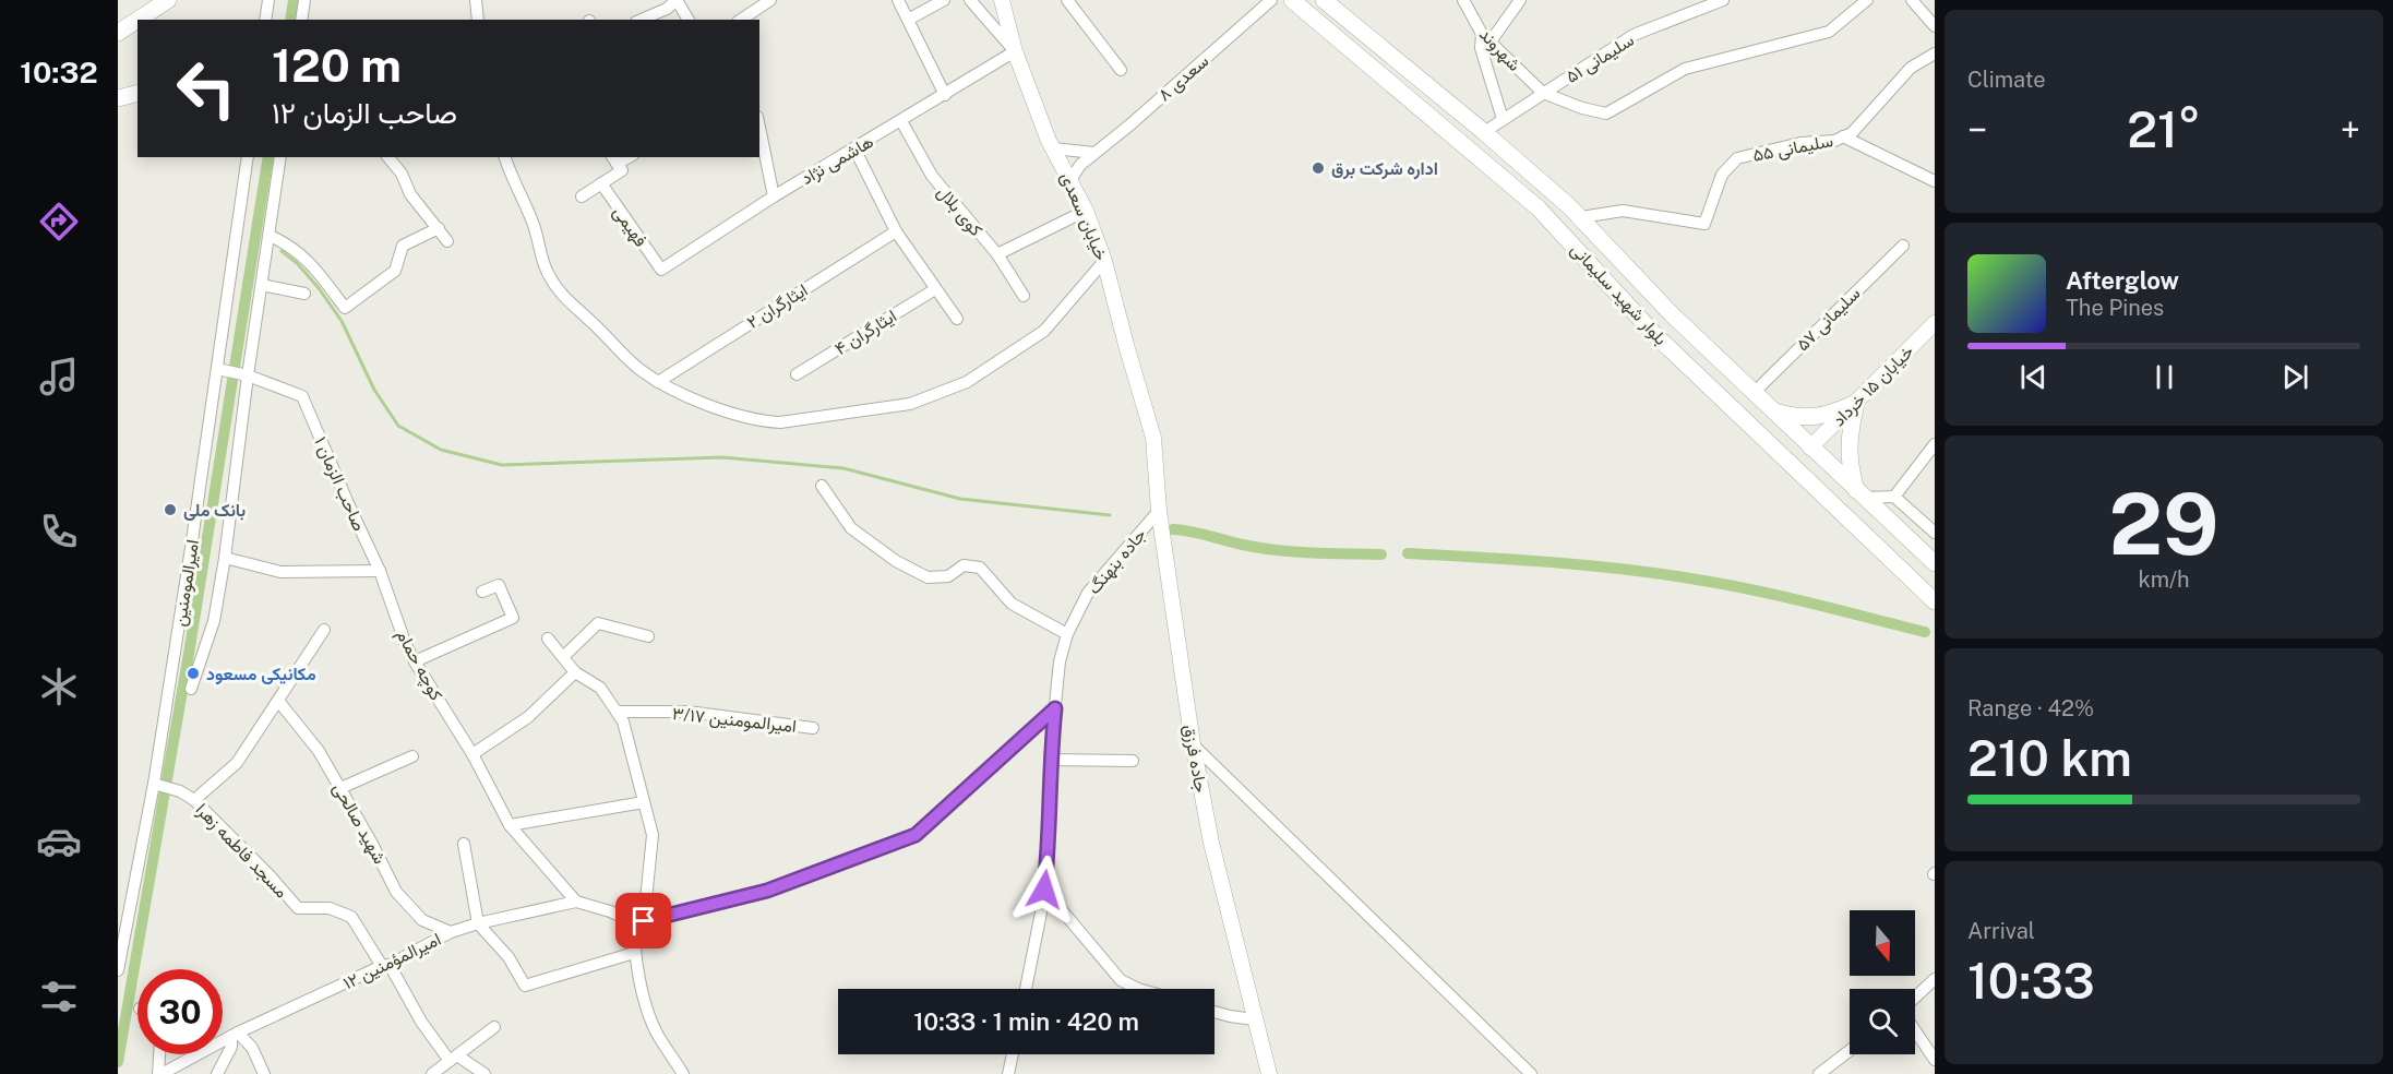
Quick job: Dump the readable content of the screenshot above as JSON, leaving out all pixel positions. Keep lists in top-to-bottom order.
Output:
{
  "streets": {
    "main road": ["بلوار شهید سلیمانی"],
    "street": [
      "شهروند",
      "سلیمانی ۵۱",
      "سعدی ۸",
      "سلیمانی ۵۵",
      "هاشمی نژاد",
      "کوی بلال",
      "خیابان سعدی",
      "فهیمی",
      "ایثارگران ۲",
      "سلیمانی ۵۷",
      "ایثارگران ۴",
      "خیابان ۱۵ خرداد",
      "صاحب الزمان ۱",
      "جاده بنهنگ",
      "امیرالمومنین",
      "کوچه حمام",
      "امیرالمومنین ۳/۱۷",
      "جاده فرزق",
      "شهید صالحی",
      "مسجد فاطمه زهرا",
      "امیرالمؤمنین ۱۲"
    ]
  },
  "crossings": [
    ["شهروند", "سلیمانی ۵۱"],
    ["سلیمانی ۵۱", "بلوار شهید سلیمانی"],
    ["سعدی ۸", "خیابان سعدی"],
    ["سلیمانی ۵۵", "بلوار شهید سلیمانی"],
    ["هاشمی نژاد", "کوی بلال"],
    ["هاشمی نژاد", "خیابان سعدی"],
    ["هاشمی نژاد", "فهیمی"],
    ["خیابان سعدی", "جاده فرزق"],
    ["بلوار شهید سلیمانی", "سلیمانی ۵۷"],
    ["بلوار شهید سلیمانی", "خیابان ۱۵ خرداد"],
    ["صاحب الزمان ۱", "کوچه حمام"],
    ["جاده بنهنگ", "جاده فرزق"],
    ["امیرالمومنین", "مسجد فاطمه زهرا"],
    ["شهید صالحی", "امیرالمؤمنین ۱۲"],
    ["مسجد فاطمه زهرا", "امیرالمؤمنین ۱۲"]
  ],
  "places": ["اداره شرکت برق", "بانک ملی", "مکانیکی مسعود"],
  "north": "bottom",
  "page": {
    "tabs": "10:32",
    "tile": [
      "Climate",
      ["29", "km/h"],
      ["Range · 42%", "210 km"],
      ["Arrival", "10:33"]
    ],
    "turn": ["120 m", "صاحب الزمان ۱۲"],
    "heat": ["−", "21°", "+"],
    "song": ["Afterglow", "The Pines"],
    "limit": "30",
    "trip": "10:33 · 1 min · 420 m"
  }
}
